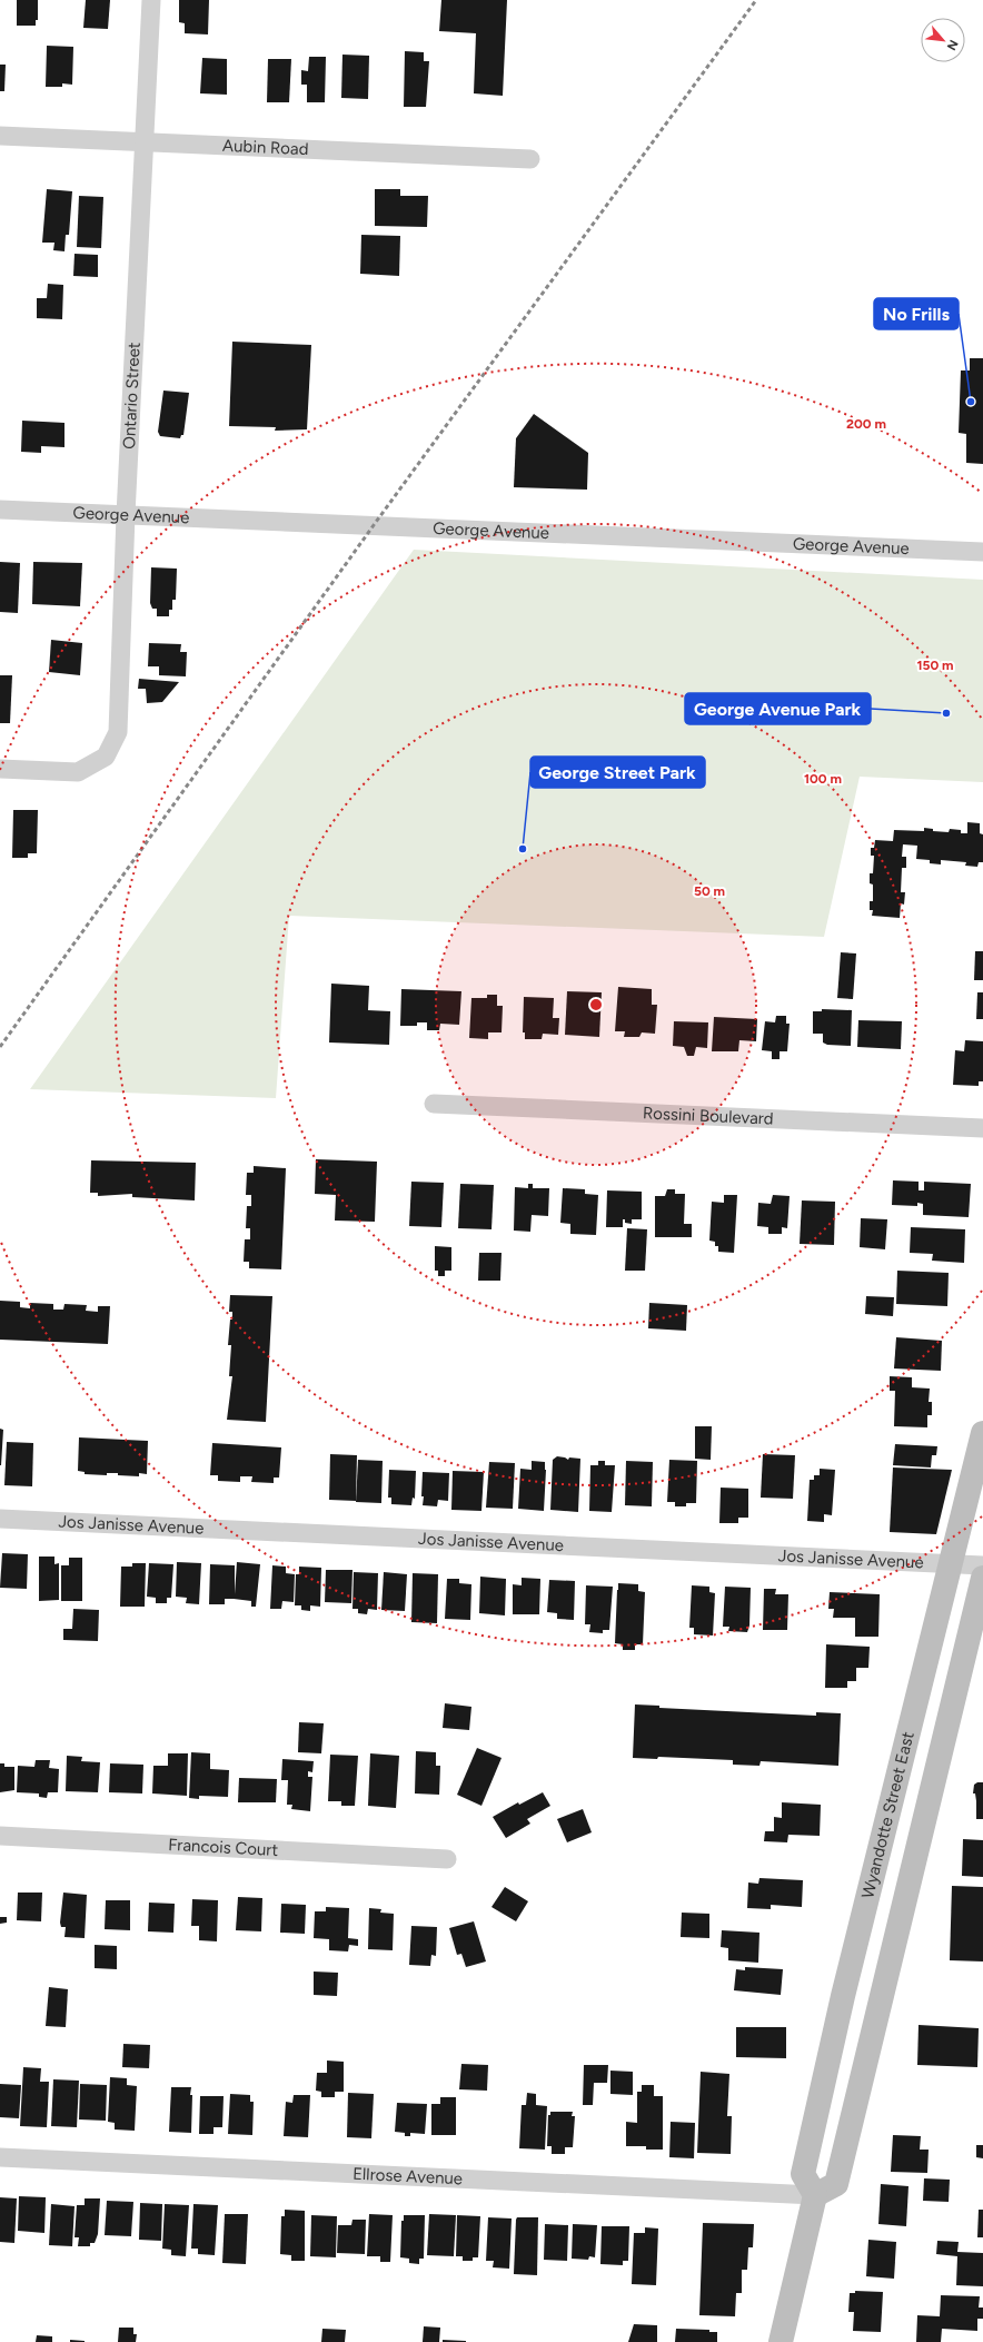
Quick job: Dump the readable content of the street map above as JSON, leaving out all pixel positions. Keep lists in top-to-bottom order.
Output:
{
  "streets": {
    "main road": ["Wyandotte Street East"],
    "street": [
      "Aubin Road",
      "Ontario Street",
      "George Avenue",
      "Rossini Boulevard",
      "Jos Janisse Avenue",
      "Francois Court",
      "Ellrose Avenue"
    ]
  },
  "crossings": [
    ["Aubin Road", "Ontario Street"],
    ["Ontario Street", "George Avenue"],
    ["Jos Janisse Avenue", "Wyandotte Street East"],
    ["Wyandotte Street East", "Ellrose Avenue"]
  ],
  "places": ["No Frills", "George Avenue Park", "George Street Park"],
  "north": "bottom right",
  "rings": [
    "200 m",
    "150 m",
    "100 m",
    "50 m"
  ]
}
